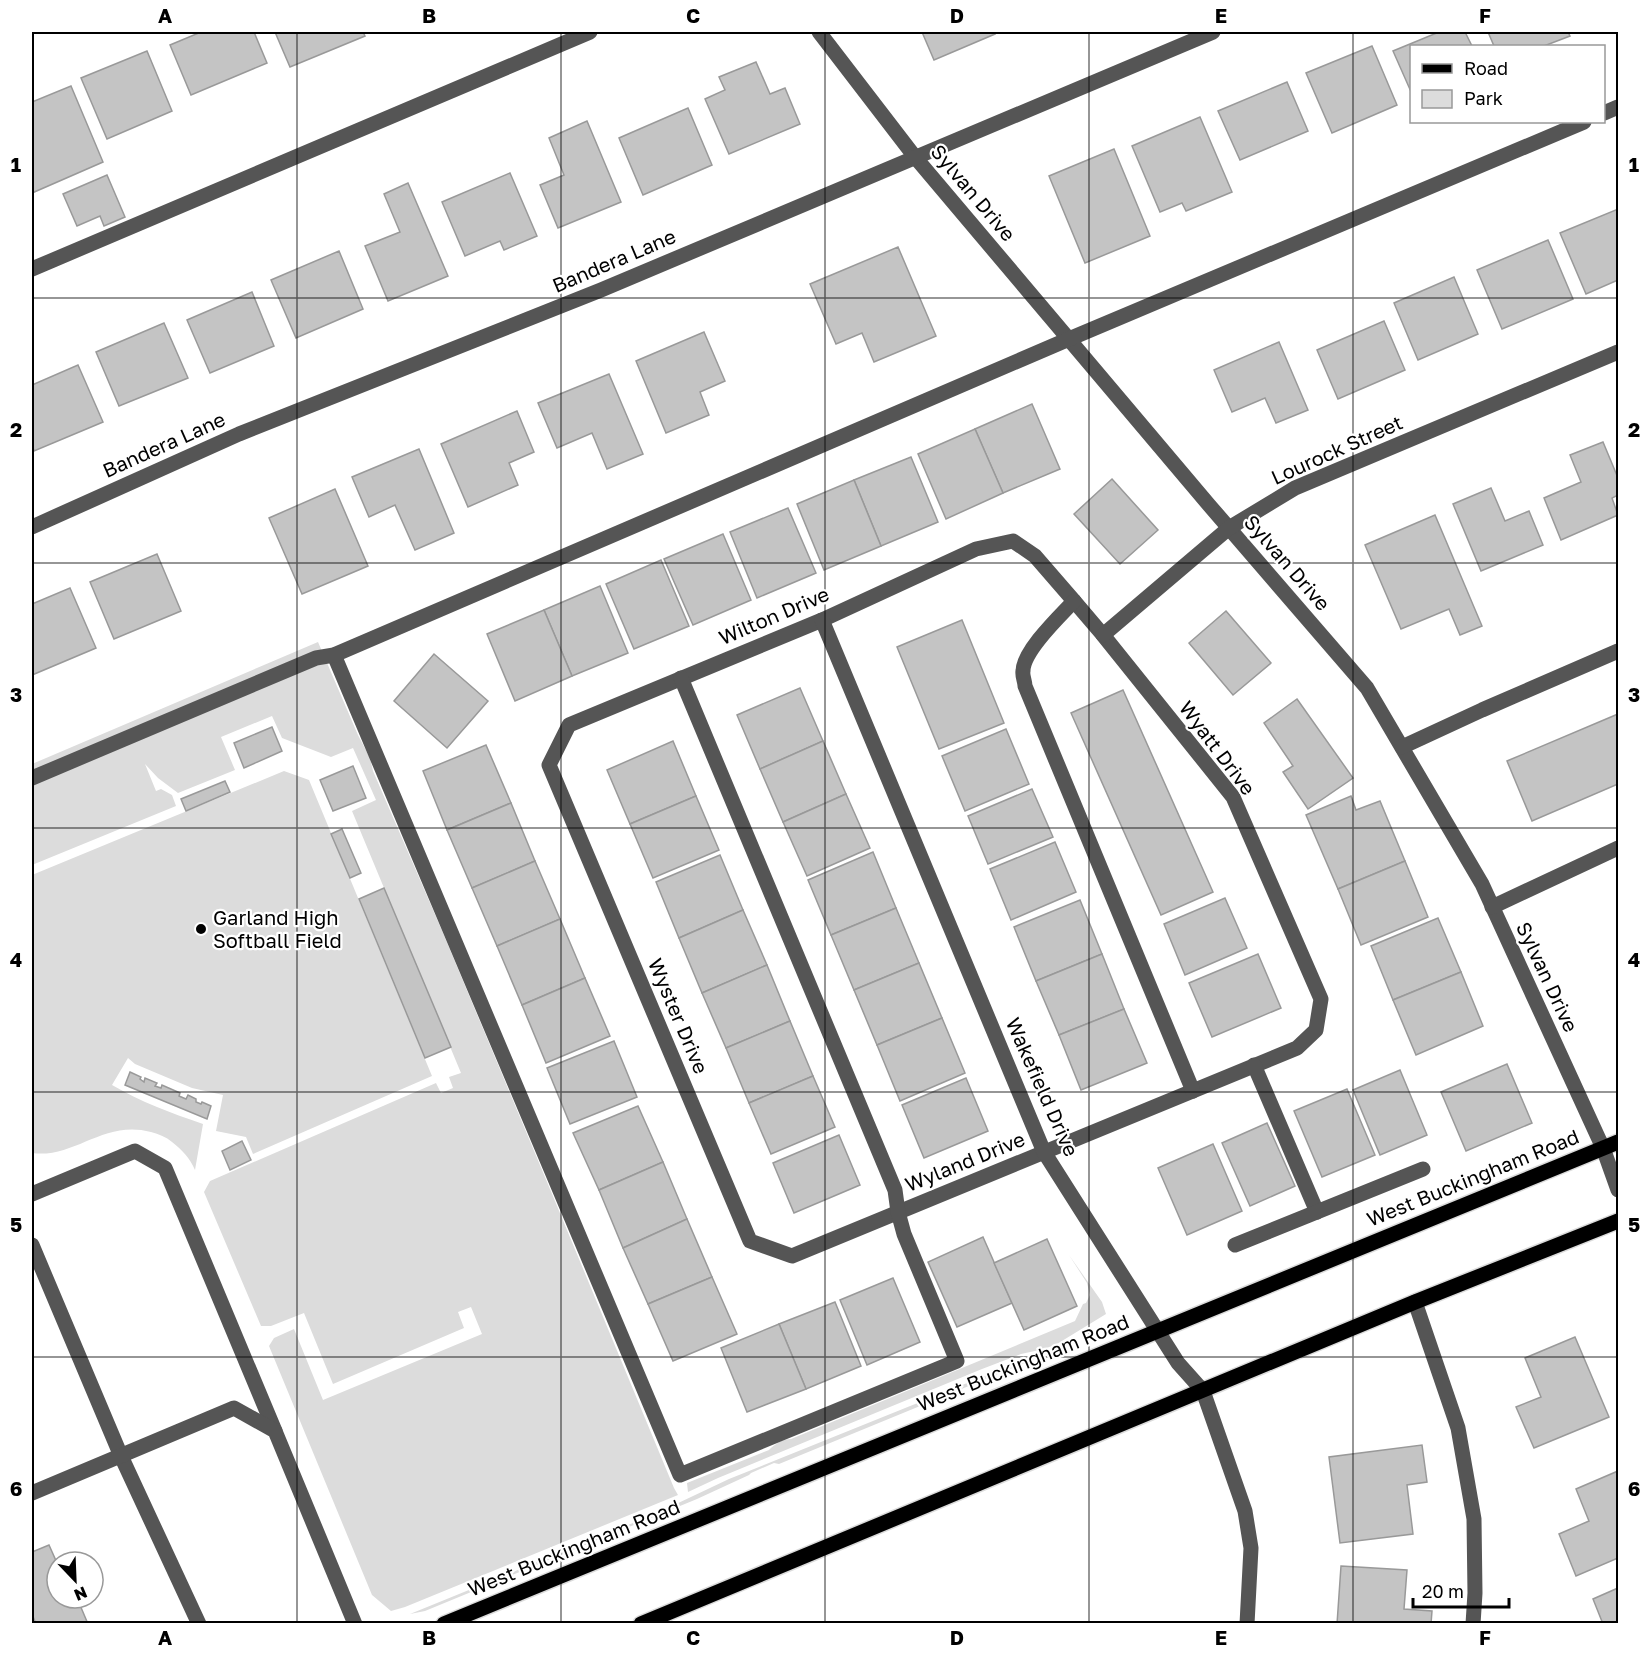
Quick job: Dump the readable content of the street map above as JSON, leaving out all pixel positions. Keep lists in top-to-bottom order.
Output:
{
  "streets": {
    "main road": ["West Buckingham Road"],
    "street": [
      "Sylvan Drive",
      "Bandera Lane",
      "Lourock Street",
      "Wilton Drive",
      "Wyatt Drive",
      "Wyster Drive",
      "Wakefield Drive",
      "Wyland Drive"
    ]
  },
  "crossings": [
    ["Sylvan Drive", "Bandera Lane"],
    ["Sylvan Drive", "Lourock Street"],
    ["Sylvan Drive", "West Buckingham Road"],
    ["Lourock Street", "Wyatt Drive"],
    ["Wilton Drive", "Wyatt Drive"],
    ["Wilton Drive", "Wyster Drive"],
    ["Wilton Drive", "Wakefield Drive"],
    ["Wyatt Drive", "Wyland Drive"],
    ["Wyster Drive", "Wyland Drive"],
    ["Wakefield Drive", "Wyland Drive"],
    ["Wakefield Drive", "West Buckingham Road"]
  ],
  "places": ["Garland High Softball Field"],
  "legend": ["Road", "Park"],
  "scale_bar": "20 m",
  "north": "bottom right",
  "grid": {
    "columns": [
      "A",
      "B",
      "C",
      "D",
      "E",
      "F"
    ],
    "rows": [
      "1",
      "2",
      "3",
      "4",
      "5",
      "6"
    ]
  }
}
